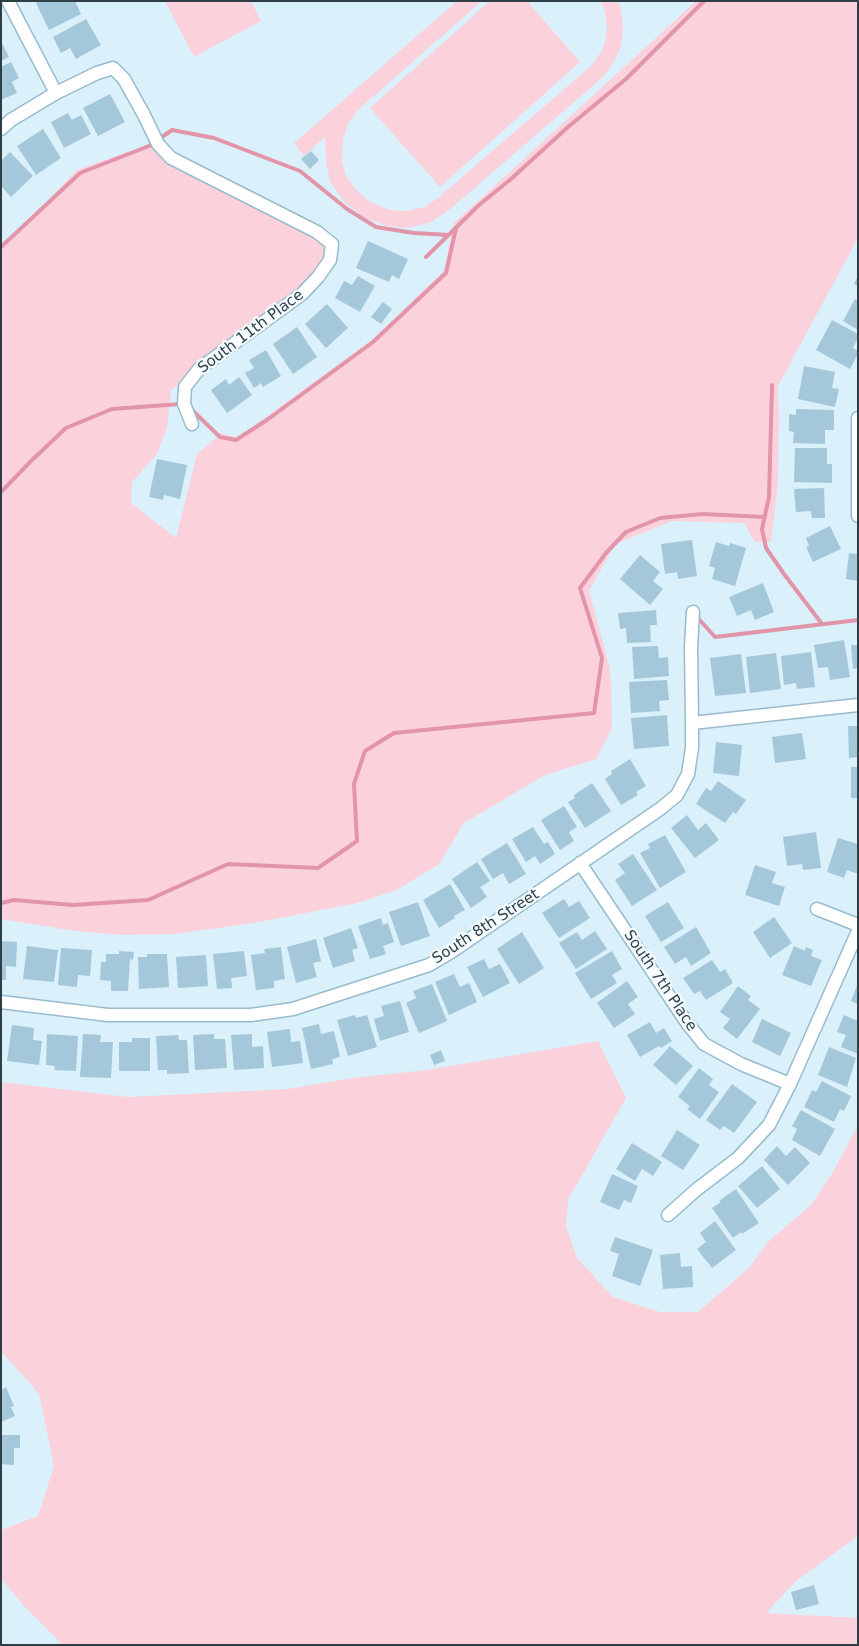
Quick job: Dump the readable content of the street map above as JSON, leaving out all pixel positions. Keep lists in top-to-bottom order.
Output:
{
  "streets": {
    "street": ["South 11th Place", "South 8th Street", "South 7th Place"]
  },
  "crossings": [
    ["South 8th Street", "South 7th Place"]
  ]
}
